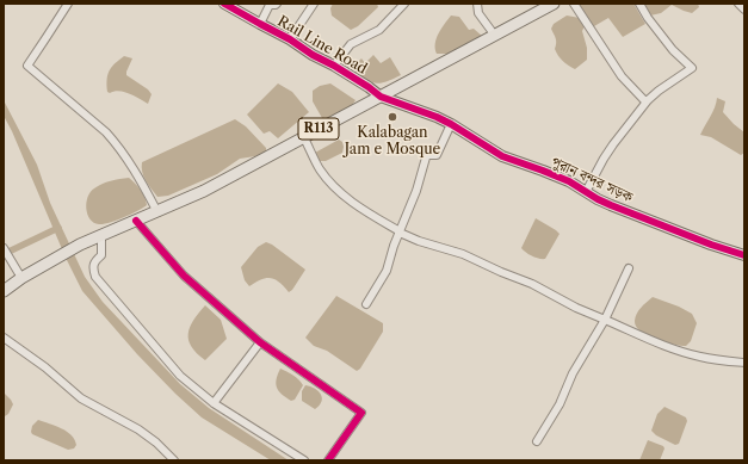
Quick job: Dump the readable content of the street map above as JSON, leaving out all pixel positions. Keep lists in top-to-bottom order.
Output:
{
  "streets": {
    "main road": ["R113"],
    "street": ["Rail Line Road", "পুরান বন্দর সড়ক"]
  },
  "crossings": [
    ["Rail Line Road", "R113"],
    ["Rail Line Road", "পুরান বন্দর সড়ক"],
    ["R113", "পুরান বন্দর সড়ক"]
  ],
  "places": ["Kalabagan Jam e Mosque"]
}
